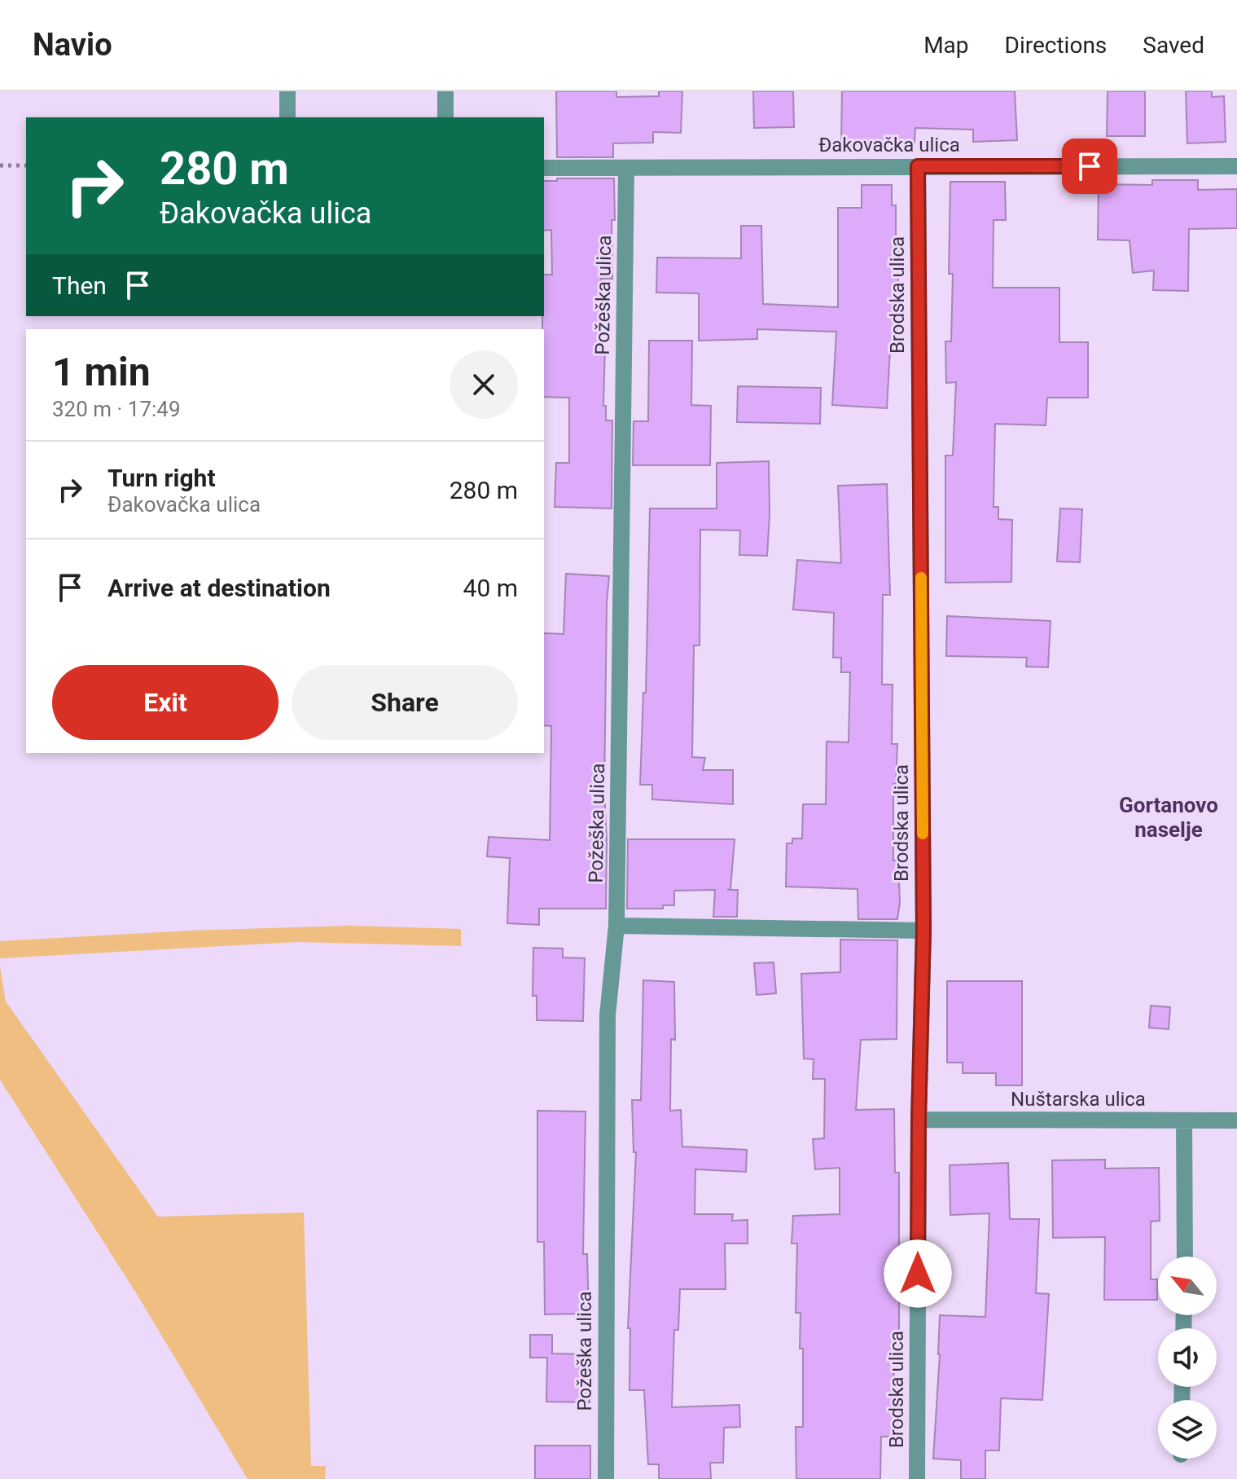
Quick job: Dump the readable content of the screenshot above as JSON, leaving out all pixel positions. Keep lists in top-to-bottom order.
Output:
{
  "streets": {
    "street": [
      "Đakovačka ulica",
      "Požeška ulica",
      "Brodska ulica",
      "Nuštarska ulica"
    ]
  },
  "crossings": [
    ["Đakovačka ulica", "Požeška ulica"],
    ["Đakovačka ulica", "Brodska ulica"],
    ["Brodska ulica", "Nuštarska ulica"]
  ],
  "districts": ["Gortanovo naselje"],
  "north": "top left",
  "page": {
    "header": "Navio",
    "nav": ["Map", "Directions", "Saved"],
    "turn": ["280 m", "Đakovačka ulica"],
    "then": "Then",
    "heading": ["1 min", "320 m · 17:49"],
    "list": [
      {
        "name": "Turn right",
        "note": "Đakovačka ulica",
        "value": "280 m"
      },
      {
        "name": "Arrive at destination",
        "value": "40 m"
      }
    ],
    "buttons": ["Exit", "Share"]
  }
}
